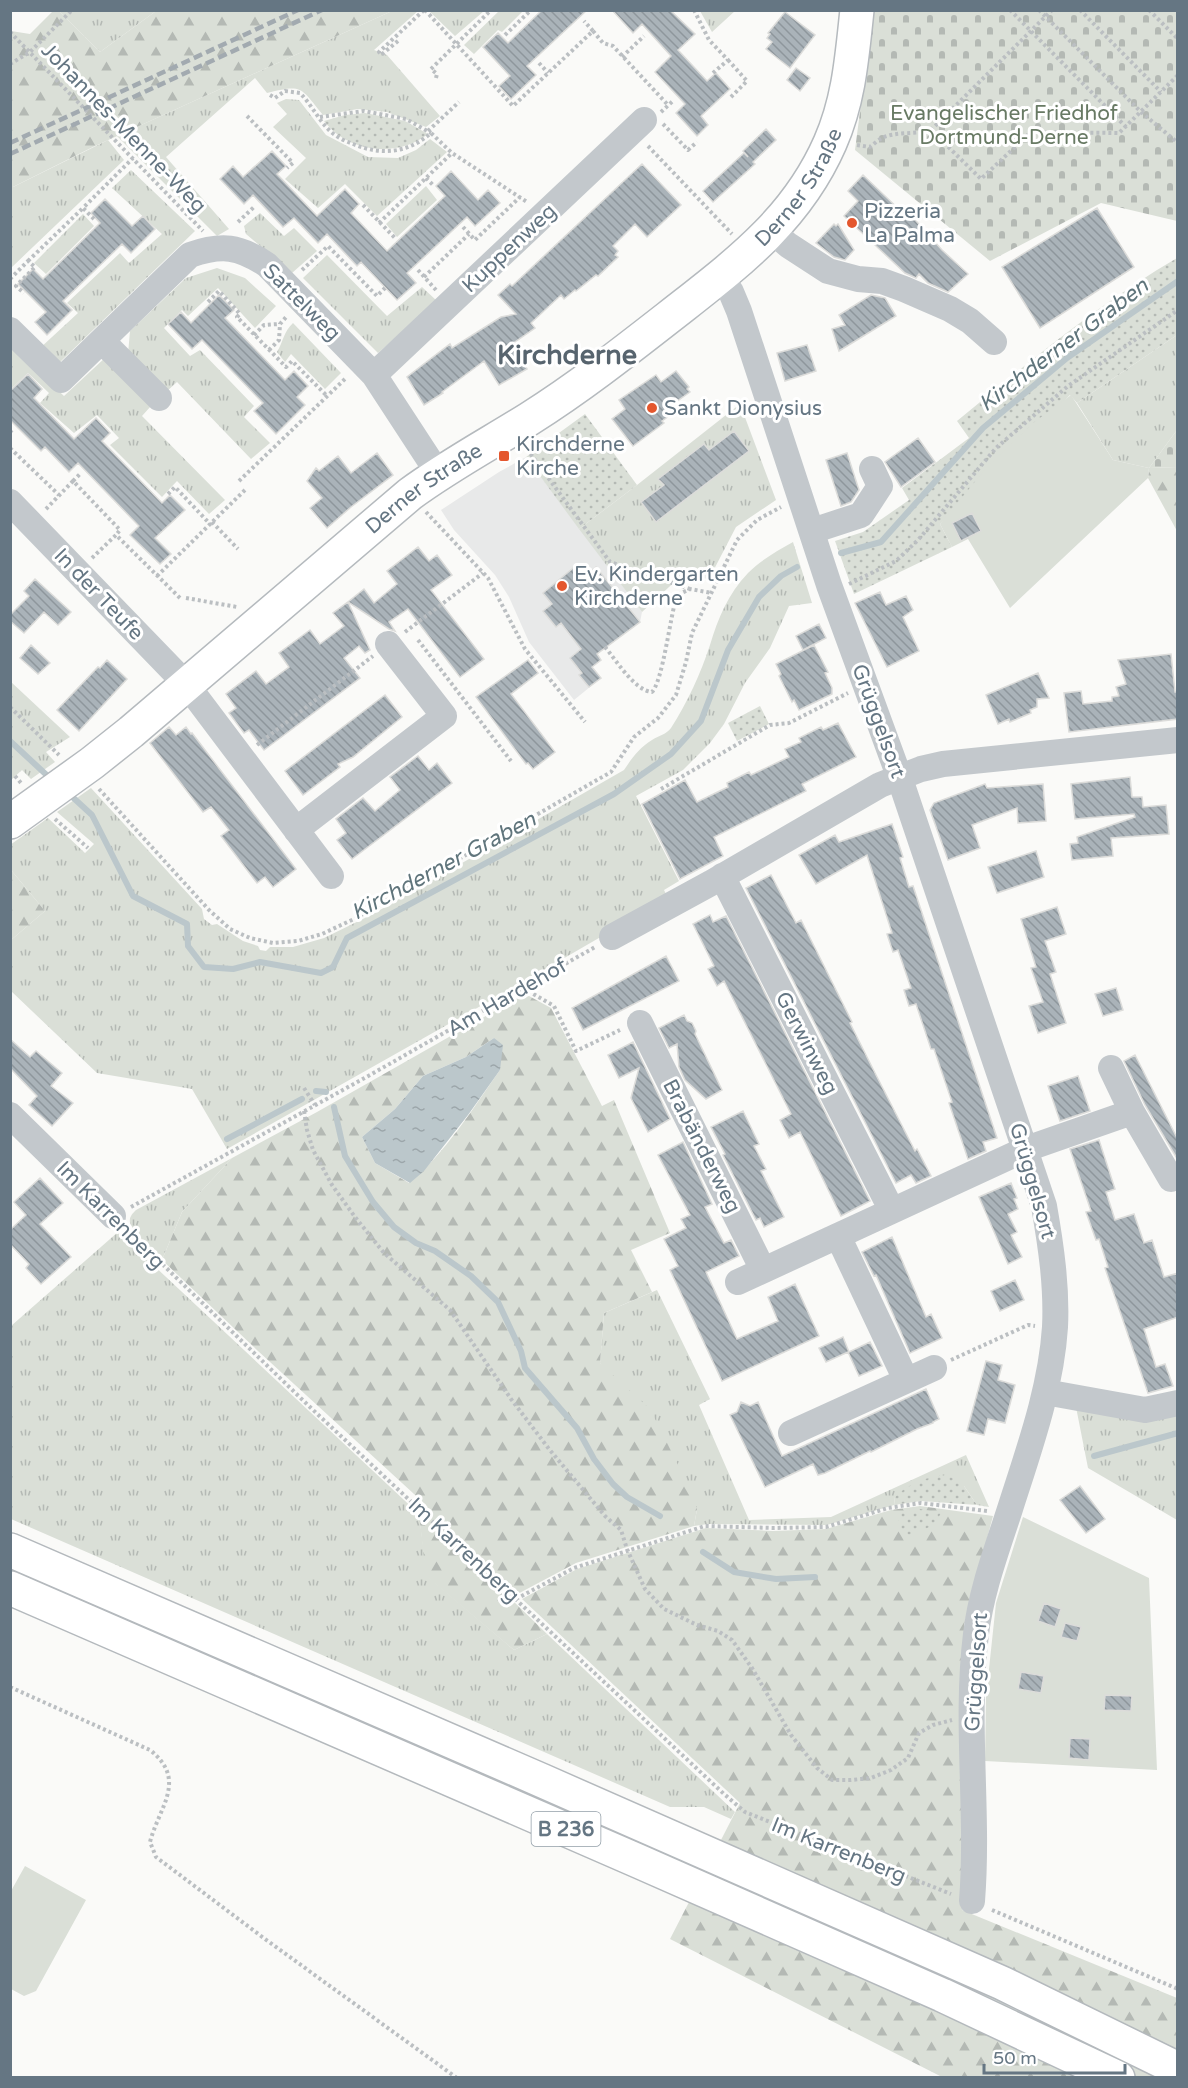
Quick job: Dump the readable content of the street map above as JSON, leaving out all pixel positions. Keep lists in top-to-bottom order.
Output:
{
  "streets": {
    "main road": ["Derner Straße", "B 236"],
    "street": [
      "Kuppenweg",
      "Sattelweg",
      "In der Teufe",
      "Grüggelsort",
      "Gerwinweg",
      "Brabänderweg",
      "Im Karrenberg"
    ],
    "path": ["Johannes-Menne-Weg", "Am Hardehof"]
  },
  "crossings": [
    ["Johannes-Menne-Weg", "Sattelweg"],
    ["Derner Straße", "Sattelweg"],
    ["Derner Straße", "In der Teufe"],
    ["Derner Straße", "Grüggelsort"],
    ["Kuppenweg", "Sattelweg"],
    ["Grüggelsort", "Im Karrenberg"],
    ["Am Hardehof", "Im Karrenberg"]
  ],
  "districts": ["Kirchderne"],
  "water": ["Kirchderner Graben"],
  "parks": ["Evangelischer Friedhof Dortmund-Derne"],
  "places": {
    "other": ["Pizzeria La Palma", "Sankt Dionysius", "Ev. Kindergarten Kirchderne"],
    "transit": ["Kirchderne Kirche"]
  },
  "scale_bar": "50 m"
}
